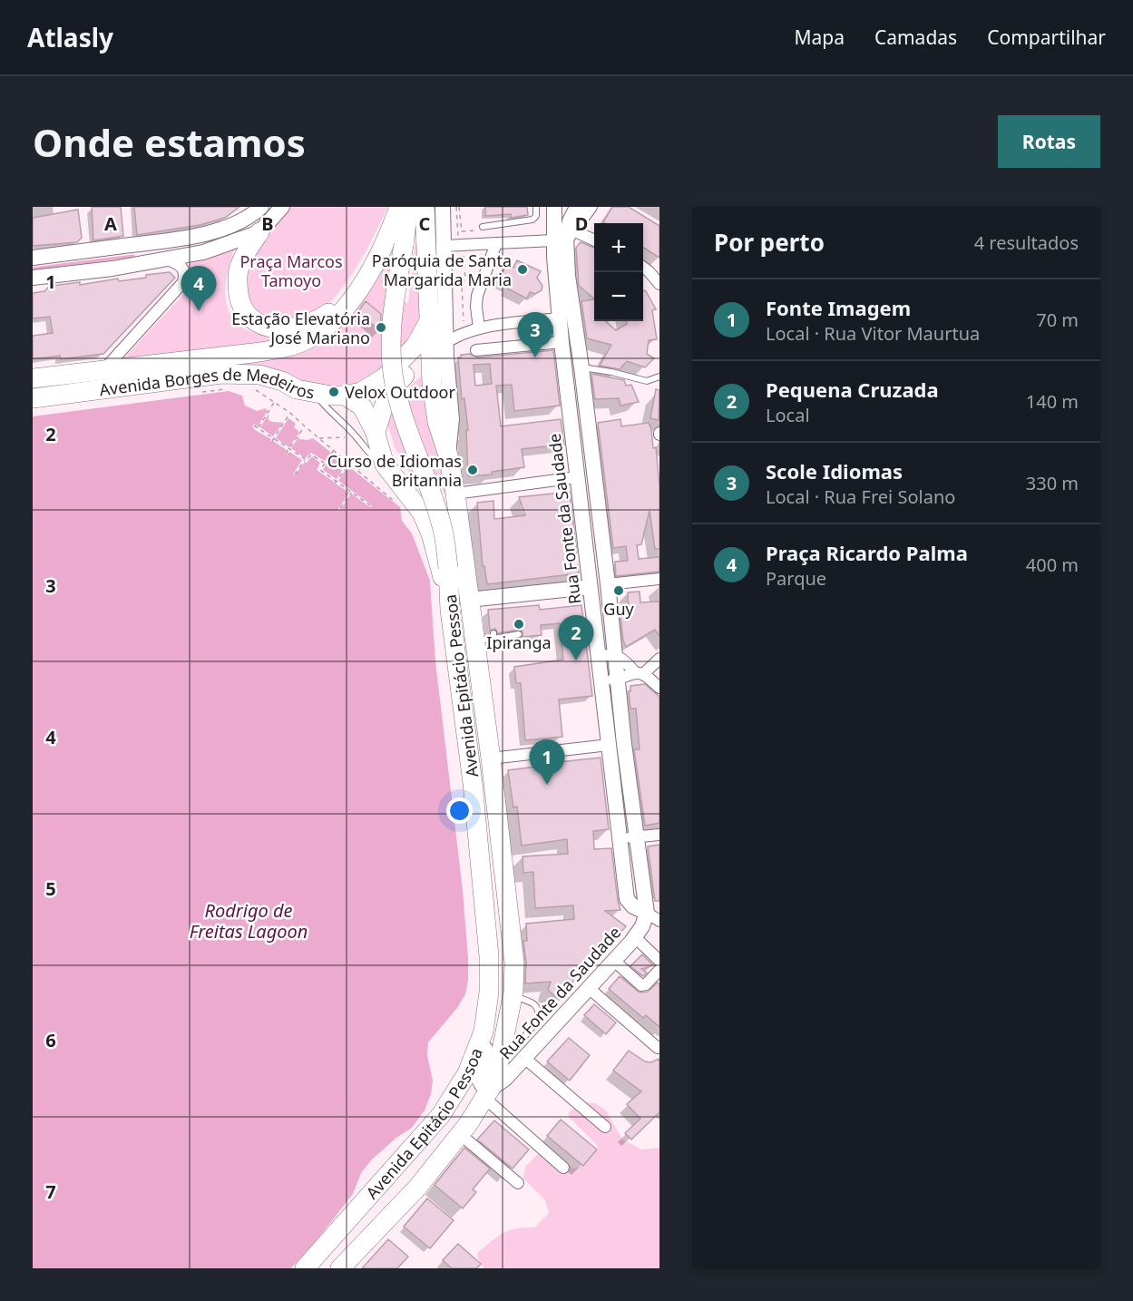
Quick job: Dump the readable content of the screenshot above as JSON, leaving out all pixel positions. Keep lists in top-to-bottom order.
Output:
{
  "streets": {
    "highway": ["Avenida Borges de Medeiros", "Avenida Epitácio Pessoa"],
    "street": ["Rua Fonte da Saudade"]
  },
  "crossings": [
    ["Avenida Borges de Medeiros", "Avenida Epitácio Pessoa"],
    ["Rua Fonte da Saudade", "Avenida Epitácio Pessoa"]
  ],
  "water": ["Rodrigo de Freitas Lagoon"],
  "parks": ["Praça Marcos Tamoyo"],
  "places": [
    "Paróquia de Santa Margarida Maria",
    "Estação Elevatória José Mariano",
    "Velox Outdoor",
    "Curso de Idiomas Britannia",
    "Guy",
    "Ipiranga"
  ],
  "page": {
    "header": "Atlasly",
    "nav": ["Mapa", "Camadas", "Compartilhar"],
    "buttons": "Rotas",
    "title": "Onde estamos",
    "heading": ["Por perto", "4 resultados"],
    "map_buttons": ["+", "−"],
    "pins": [
      "4",
      "3",
      "2",
      "1"
    ],
    "list": [
      {
        "mark": "1",
        "name": "Fonte Imagem",
        "note": "Local · Rua Vitor Maurtua",
        "value": "70 m"
      },
      {
        "mark": "2",
        "name": "Pequena Cruzada",
        "note": "Local",
        "value": "140 m"
      },
      {
        "mark": "3",
        "name": "Scole Idiomas",
        "note": "Local · Rua Frei Solano",
        "value": "330 m"
      },
      {
        "mark": "4",
        "name": "Praça Ricardo Palma",
        "note": "Parque",
        "value": "400 m"
      }
    ]
  },
  "grid": {
    "columns": [
      "A",
      "B",
      "C",
      "D"
    ],
    "rows": [
      "1",
      "2",
      "3",
      "4",
      "5",
      "6",
      "7"
    ]
  }
}
